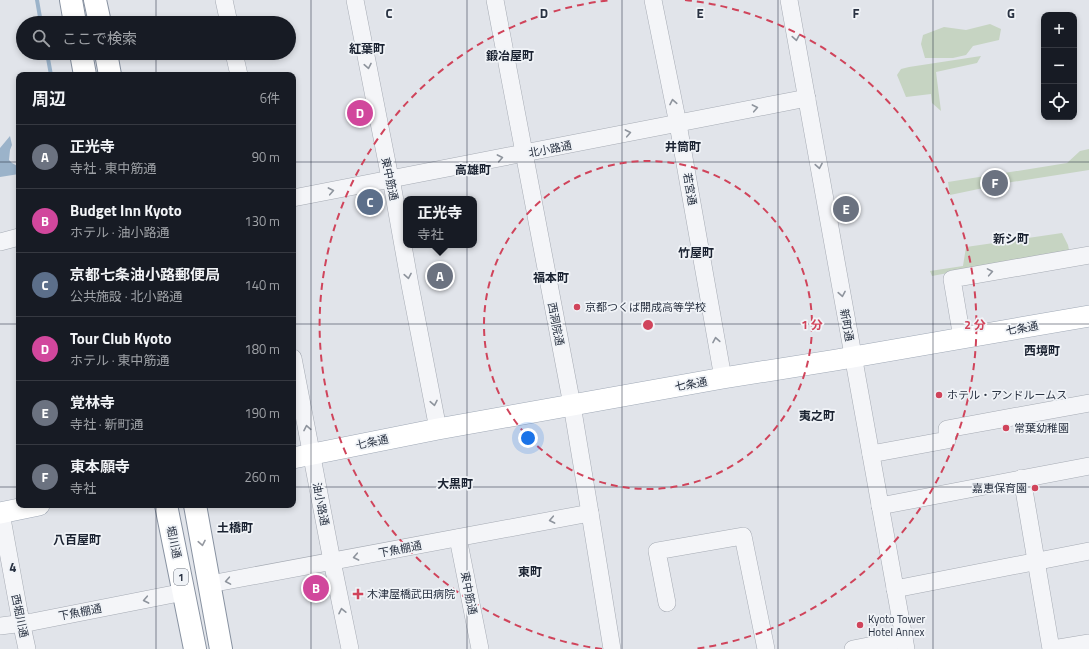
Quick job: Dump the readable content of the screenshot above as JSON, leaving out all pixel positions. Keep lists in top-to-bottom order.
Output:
{
  "streets": {
    "highway": ["堀川通", "1"],
    "main road": ["七条通"],
    "street": [
      "北小路通",
      "東中筋通",
      "若宮通",
      "西洞院通",
      "新町通",
      "油小路通",
      "下魚棚通",
      "西堀川通"
    ]
  },
  "crossings": [
    ["北小路通", "東中筋通"],
    ["北小路通", "若宮通"],
    ["北小路通", "西洞院通"],
    ["北小路通", "新町通"],
    ["東中筋通", "七条通"],
    ["東中筋通", "下魚棚通"],
    ["若宮通", "七条通"],
    ["西洞院通", "七条通"],
    ["西洞院通", "下魚棚通"],
    ["新町通", "七条通"],
    ["七条通", "油小路通"],
    ["油小路通", "下魚棚通"],
    ["堀川通", "下魚棚通"],
    ["下魚棚通", "西堀川通"]
  ],
  "one_way": [
    "北小路通",
    "東中筋通",
    "若宮通",
    "新町通",
    "油小路通",
    "下魚棚通"
  ],
  "districts": [
    "紅葉町",
    "鍛冶屋町",
    "井筒町",
    "高雄町",
    "新シ町",
    "竹屋町",
    "福本町",
    "西境町",
    "夷之町",
    "大黒町",
    "土橋町",
    "八百屋町",
    "東町"
  ],
  "places": {
    "other": [
      "京都つくば開成高等学校",
      "ホテル・アンドルームス",
      "常葉幼稚園",
      "嘉恵保育園",
      "Kyoto Tower Hotel Annex"
    ],
    "health": ["木津屋橋武田病院"]
  },
  "page": {
    "map_buttons": ["+", "−"],
    "search": "ここで検索",
    "heading": ["周辺", "6件"],
    "pins": [
      "D",
      "F",
      "C",
      "E",
      "A",
      "B"
    ],
    "list": [
      {
        "mark": "A",
        "name": "正光寺",
        "note": "寺社 · 東中筋通",
        "value": "90 m"
      },
      {
        "mark": "B",
        "name": "Budget Inn Kyoto",
        "note": "ホテル · 油小路通",
        "value": "130 m"
      },
      {
        "mark": "C",
        "name": "京都七条油小路郵便局",
        "note": "公共施設 · 北小路通",
        "value": "140 m"
      },
      {
        "mark": "D",
        "name": "Tour Club Kyoto",
        "note": "ホテル · 東中筋通",
        "value": "180 m"
      },
      {
        "mark": "E",
        "name": "覚林寺",
        "note": "寺社 · 新町通",
        "value": "190 m"
      },
      {
        "mark": "F",
        "name": "東本願寺",
        "note": "寺社",
        "value": "260 m"
      }
    ],
    "popup": ["正光寺", "寺社"]
  },
  "grid": {
    "columns": [
      "C",
      "D",
      "E",
      "F",
      "G"
    ],
    "rows": ["4"]
  },
  "rings": ["1 分", "2 分"]
}
